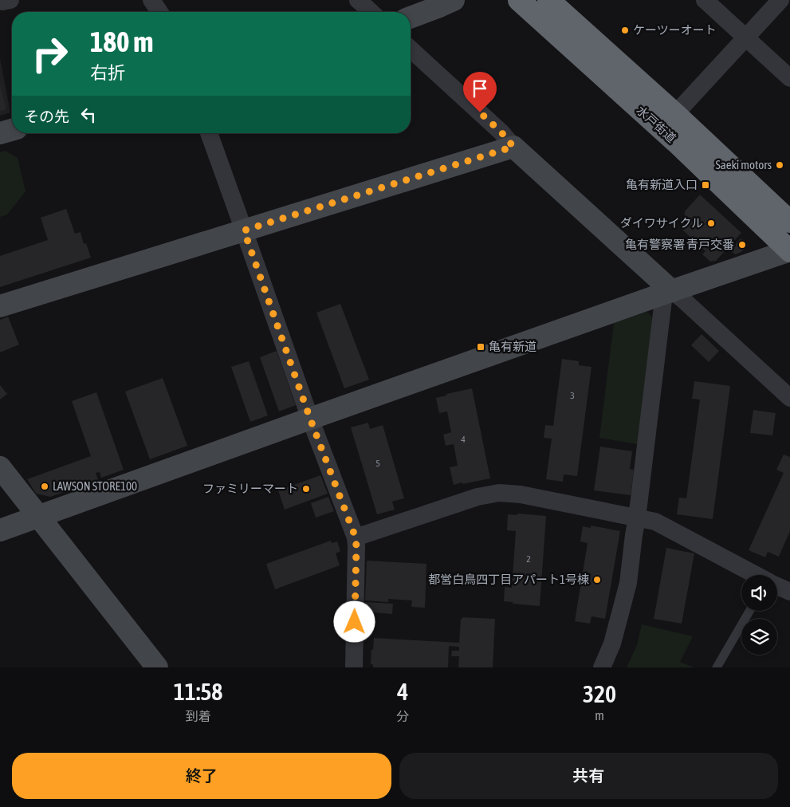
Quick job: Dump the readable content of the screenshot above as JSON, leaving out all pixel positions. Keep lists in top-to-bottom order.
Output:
{
  "streets": {
    "highway": ["水戸街道"]
  },
  "places": {
    "other": [
      "ケーツーオート",
      "Saeki motors",
      "ダイワサイクル",
      "亀有警察署 青戸交番",
      "LAWSON STORE100",
      "ファミリーマート",
      "都営白鳥四丁目アパート1号棟"
    ],
    "transit": ["亀有新道入口", "亀有新道"]
  },
  "house_numbers": [
    "3",
    "4",
    "5",
    "2"
  ],
  "page": {
    "turn": ["180 m", "右折"],
    "then": "その先",
    "eta": [
      "11:58",
      "到着",
      "4",
      "分",
      "320",
      "m"
    ],
    "buttons": ["終了", "共有"]
  }
}
